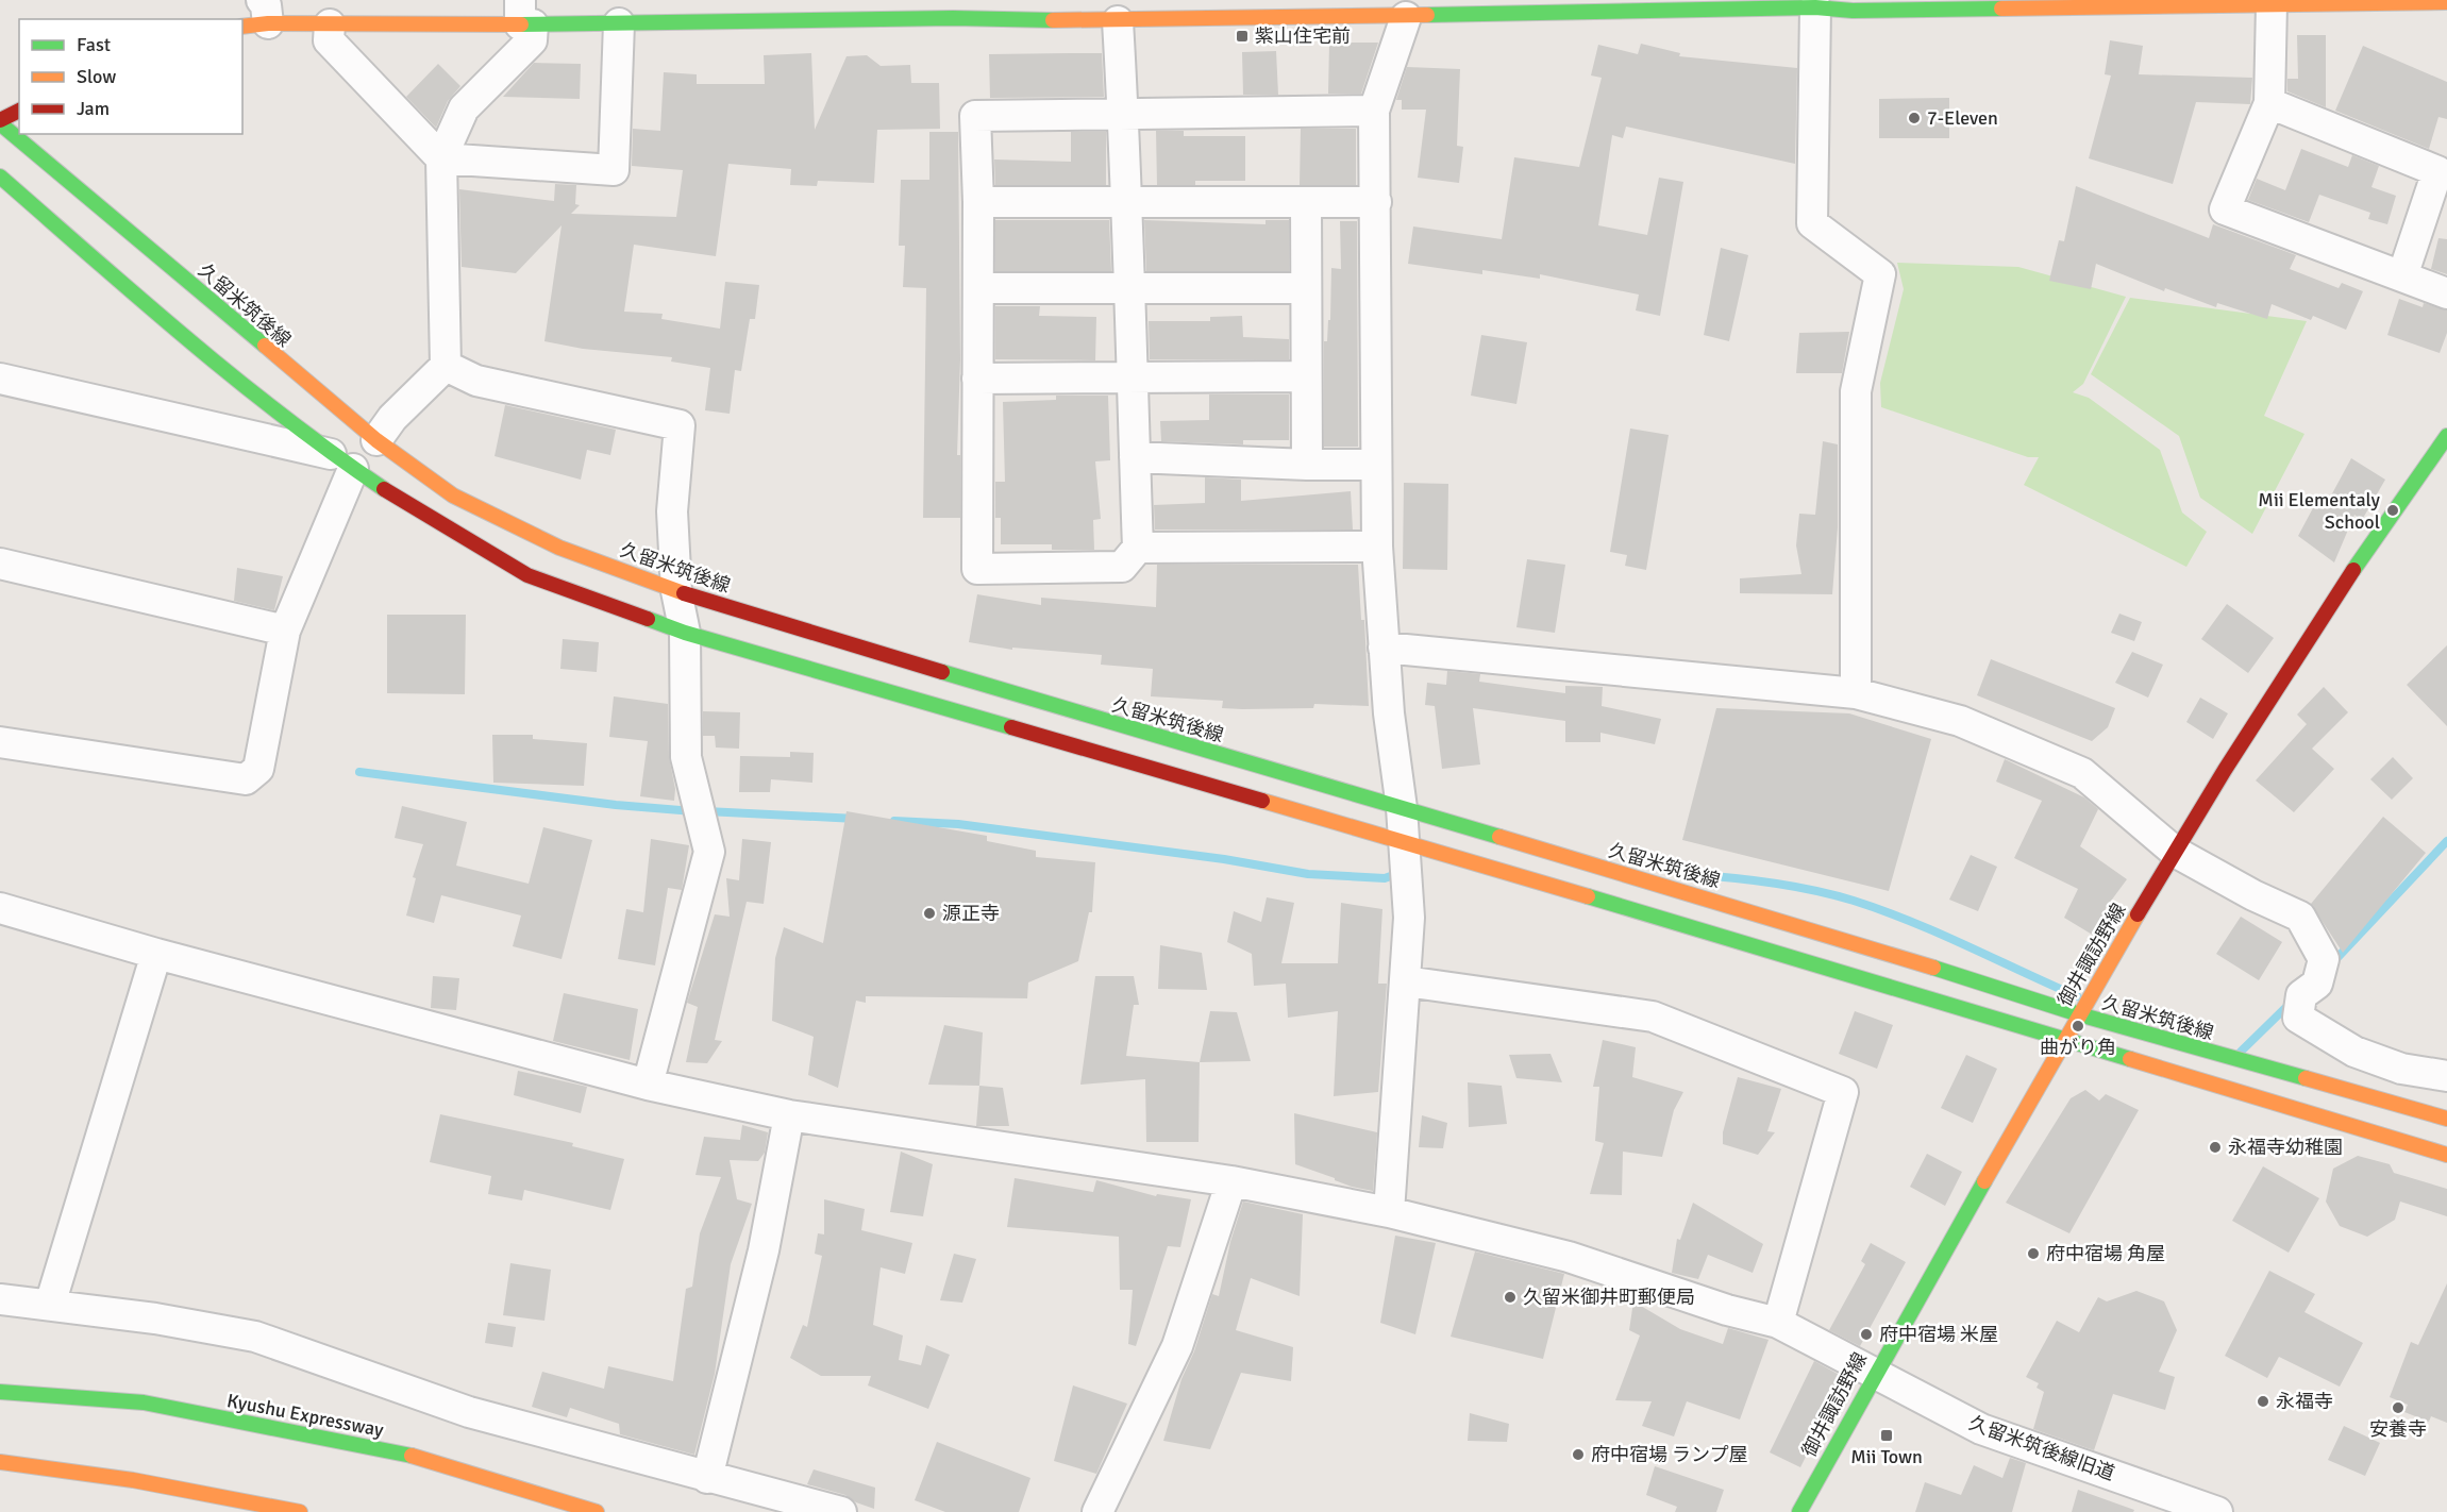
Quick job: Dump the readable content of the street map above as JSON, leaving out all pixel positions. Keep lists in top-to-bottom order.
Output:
{
  "streets": {
    "main road": ["久留米筑後線", "御井諏訪野線", "Kyushu Expressway"],
    "street": ["久留米筑後線旧道"]
  },
  "crossings": [
    ["久留米筑後線", "御井諏訪野線"],
    ["御井諏訪野線", "久留米筑後線旧道"]
  ],
  "places": {
    "transit": ["紫山住宅前", "Mii Town"],
    "other": [
      "7-Eleven",
      "Mii Elementaly School",
      "源正寺",
      "曲がり角",
      "永福寺幼稚園",
      "府中宿場 角屋",
      "久留米御井町郵便局",
      "府中宿場 米屋",
      "永福寺",
      "安養寺",
      "府中宿場 ランプ屋"
    ]
  },
  "legend": ["Fast", "Slow", "Jam"]
}
